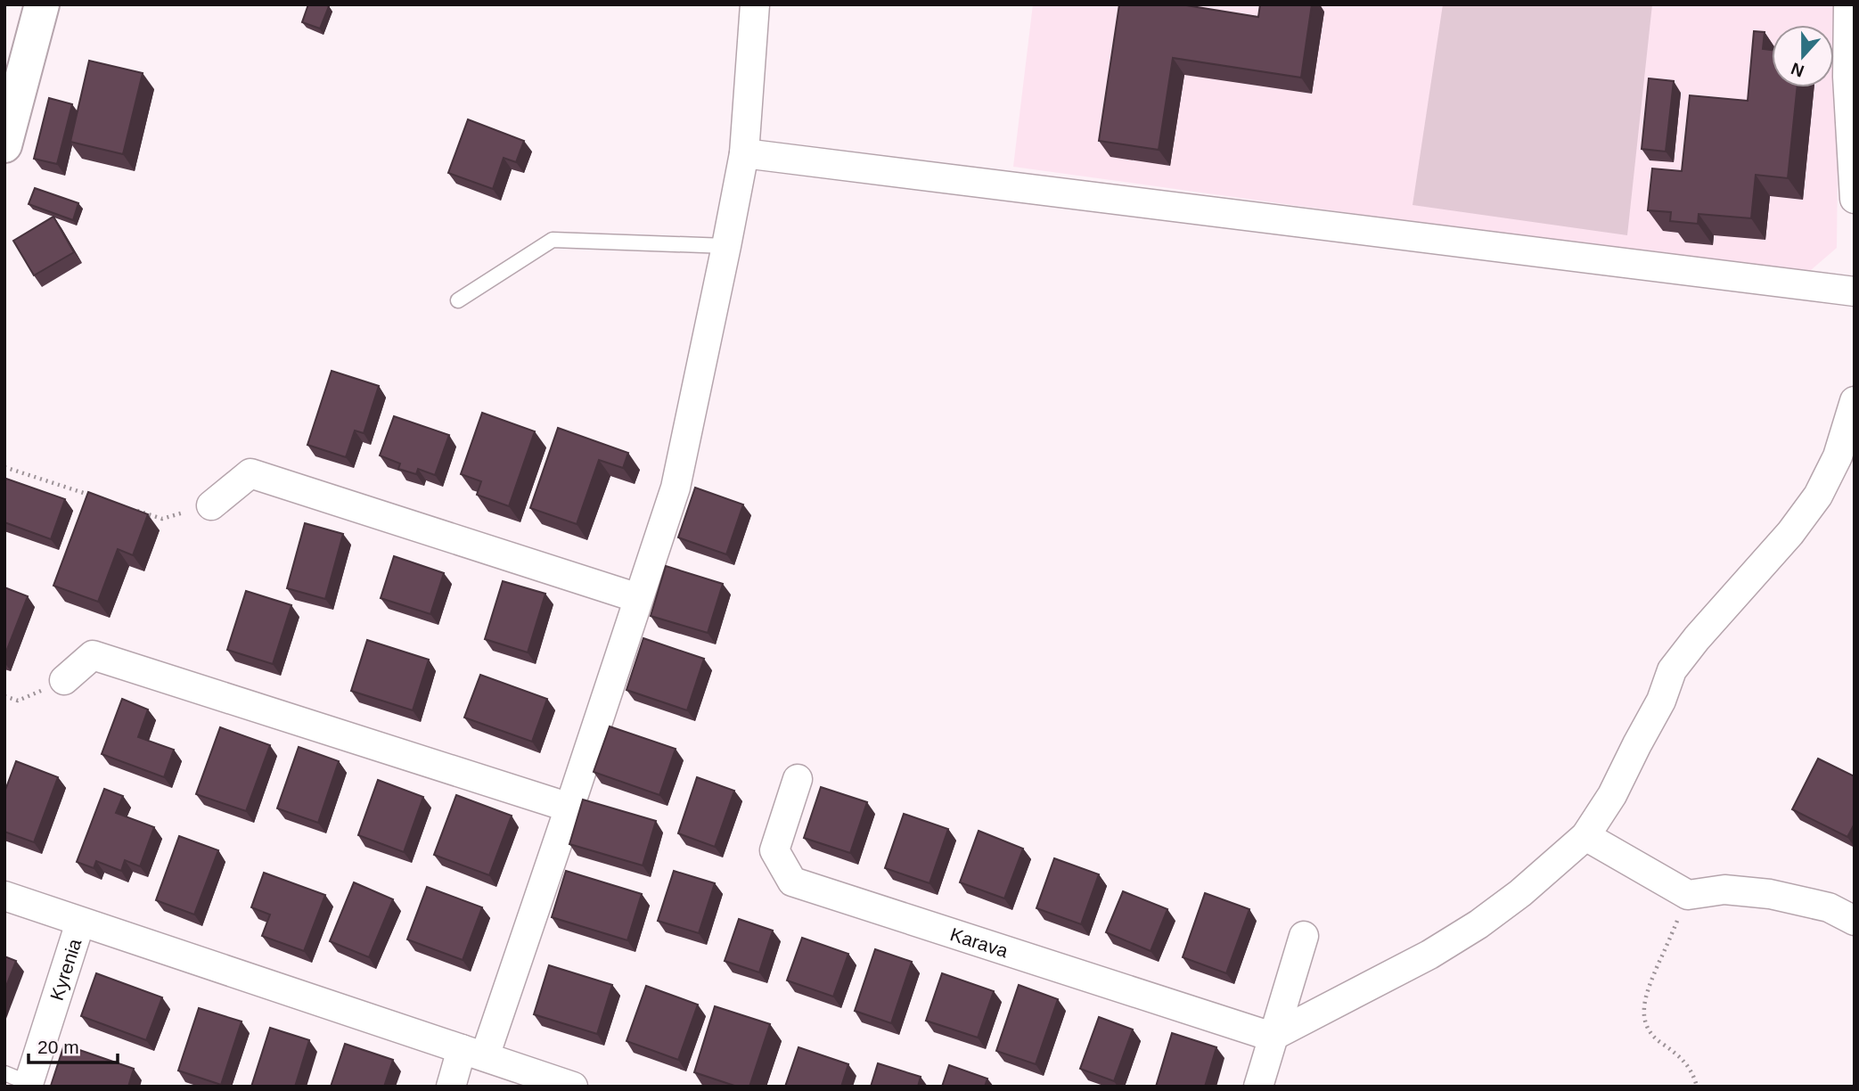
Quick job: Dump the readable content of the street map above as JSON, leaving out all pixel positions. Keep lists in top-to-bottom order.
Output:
{
  "streets": {
    "street": ["Karava", "Kyrenia"]
  },
  "scale_bar": "20 m",
  "north": "bottom"
}
